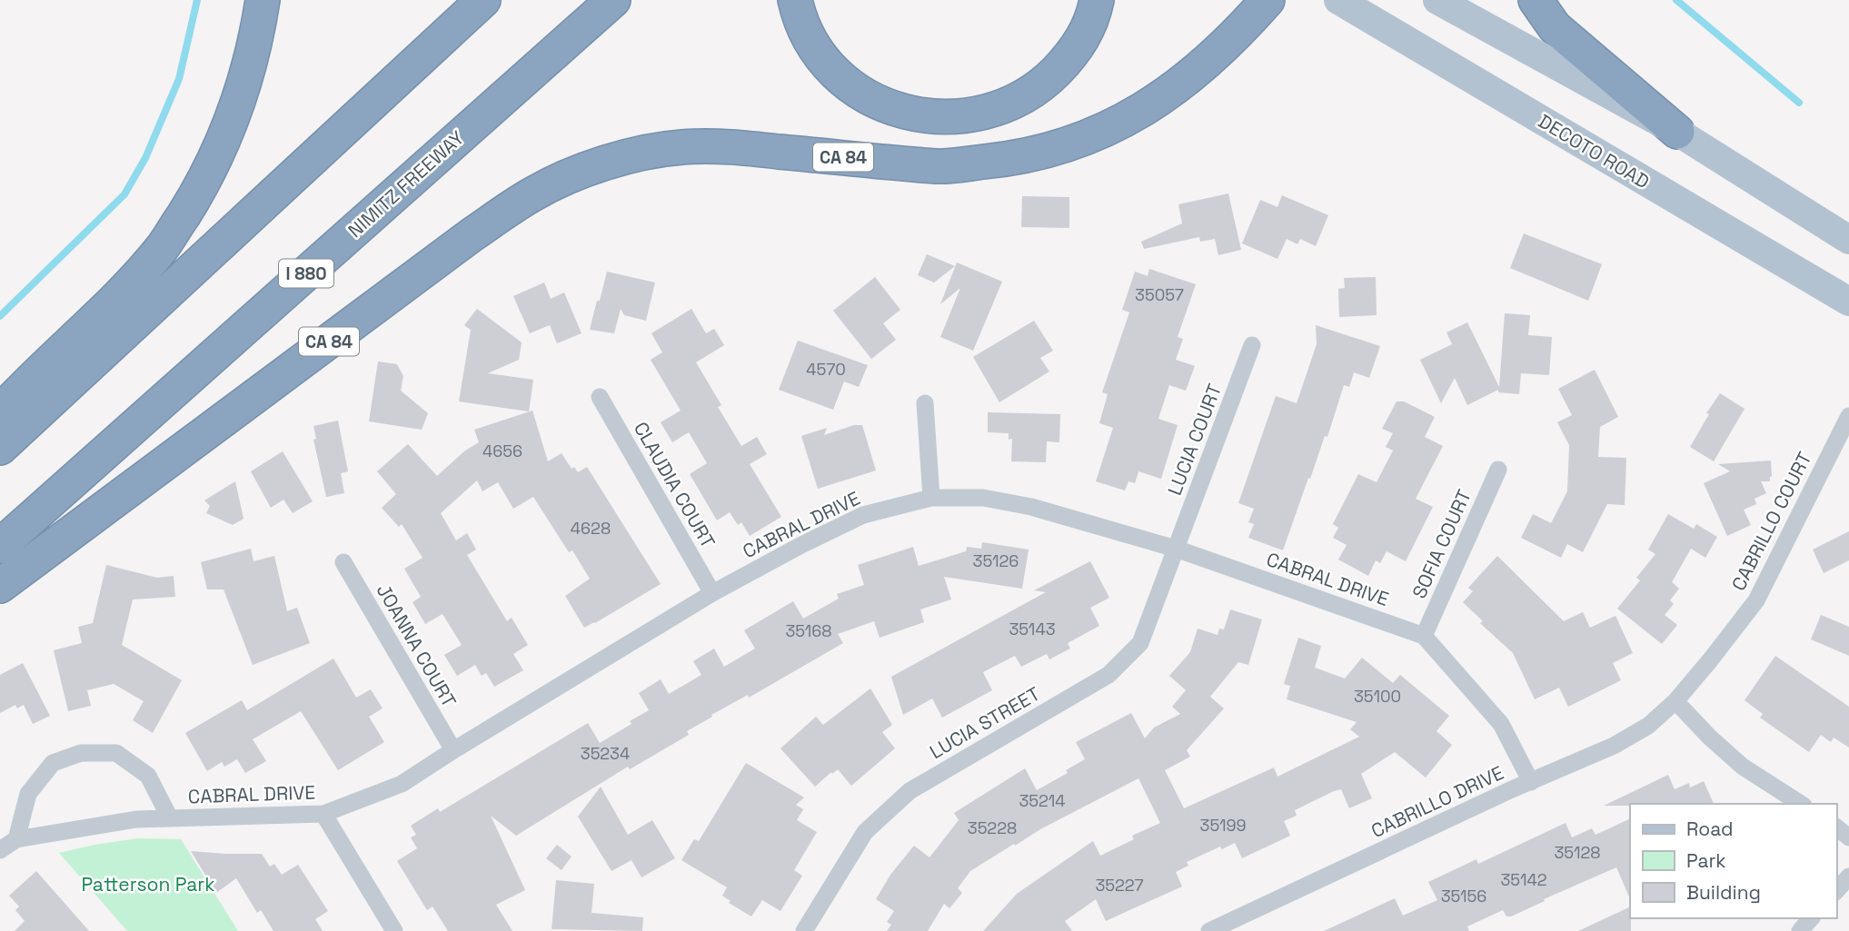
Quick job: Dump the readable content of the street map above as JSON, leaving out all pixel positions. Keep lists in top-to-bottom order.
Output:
{
  "streets": {
    "highway": ["CA 84", "NIMITZ FREEWAY", "I 880"],
    "main road": ["DECOTO ROAD"],
    "street": [
      "LUCIA COURT",
      "CLAUDIA COURT",
      "CABRILLO COURT",
      "CABRAL DRIVE",
      "SOFIA COURT",
      "JOANNA COURT",
      "LUCIA STREET",
      "CABRILLO DRIVE"
    ]
  },
  "crossings": [
    ["LUCIA COURT", "CABRAL DRIVE"],
    ["LUCIA COURT", "LUCIA STREET"],
    ["CLAUDIA COURT", "CABRAL DRIVE"],
    ["CABRILLO COURT", "CABRILLO DRIVE"],
    ["CABRAL DRIVE", "SOFIA COURT"],
    ["CABRAL DRIVE", "JOANNA COURT"],
    ["CABRAL DRIVE", "LUCIA STREET"],
    ["CABRAL DRIVE", "CABRILLO DRIVE"]
  ],
  "parks": ["Patterson Park"],
  "house_numbers": [
    "35057",
    "4570",
    "4656",
    "4628",
    "35126",
    "35143",
    "35168",
    "35100",
    "35234",
    "35214",
    "35199",
    "35228",
    "35128",
    "35142",
    "35227",
    "35156"
  ],
  "legend": ["Road", "Park", "Building"]
}
